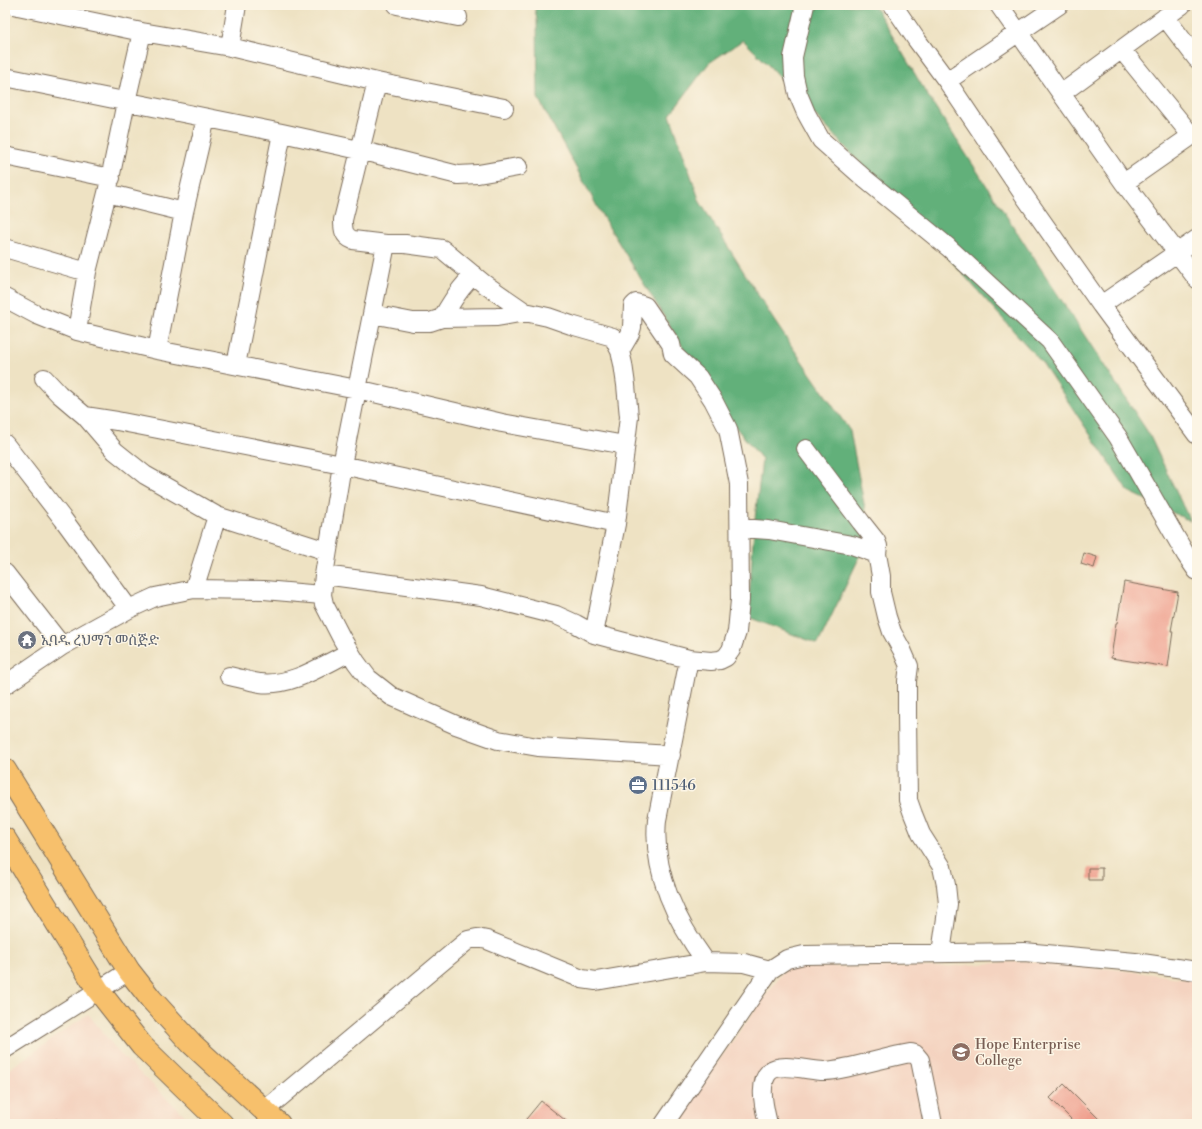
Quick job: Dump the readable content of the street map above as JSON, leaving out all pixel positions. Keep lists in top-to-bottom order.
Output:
{
  "places": {
    "temple": ["ኢባዱ ረህማን መስጅድ"],
    "office": ["111546"],
    "school or university": ["Hope Enterprise College"]
  }
}
